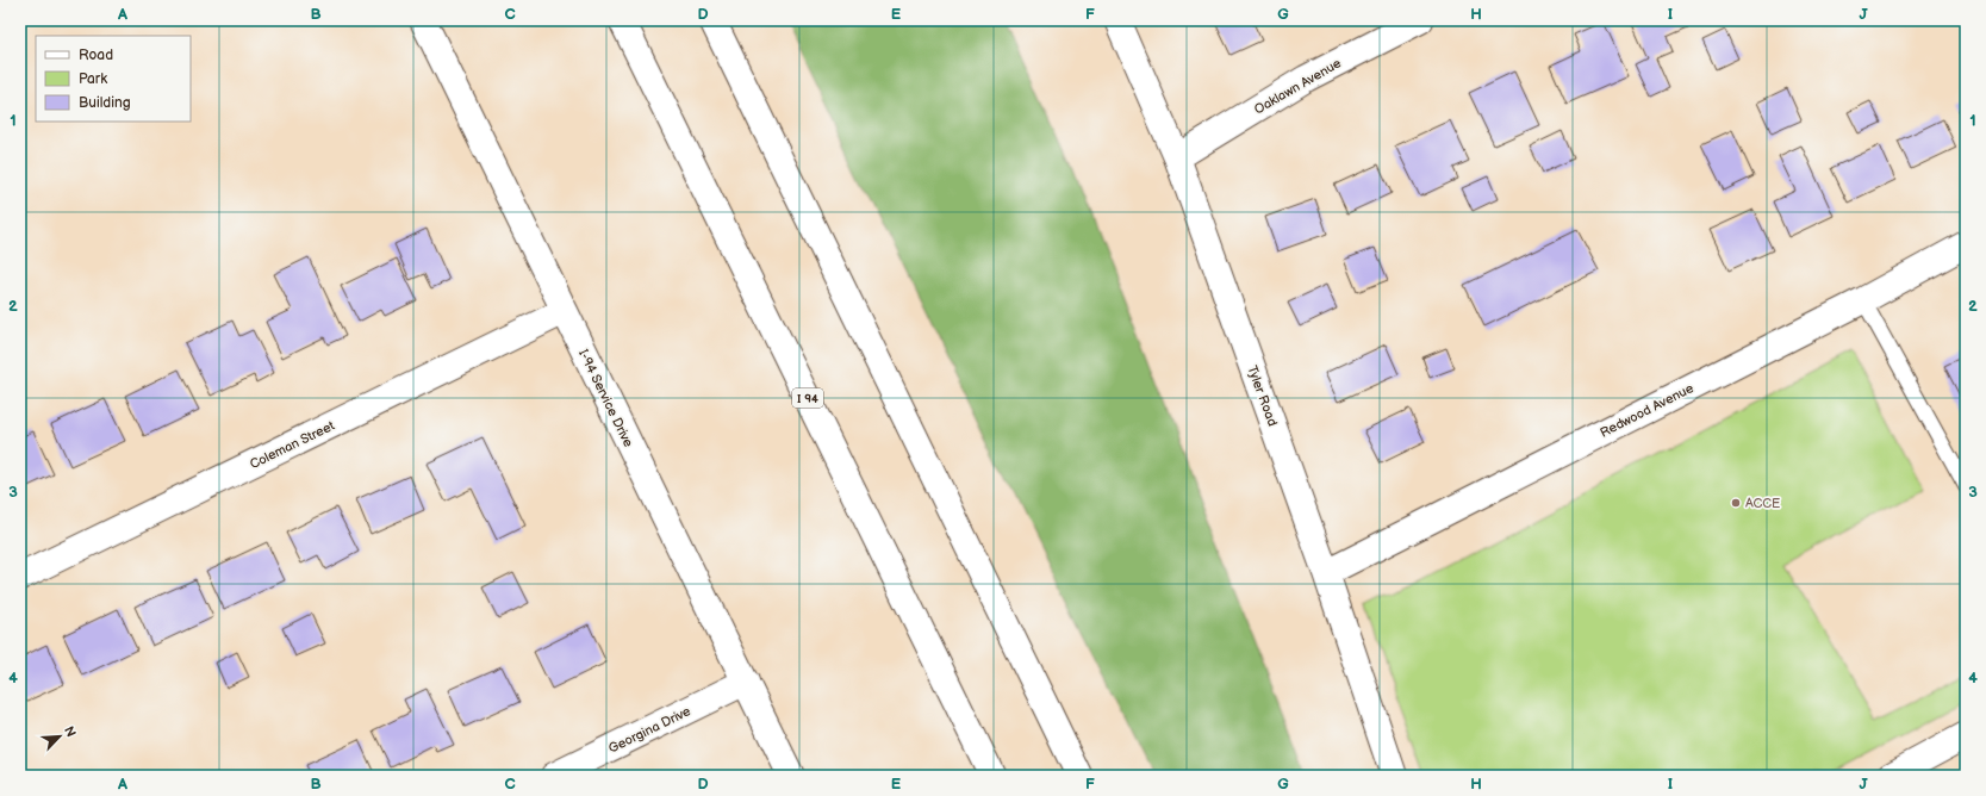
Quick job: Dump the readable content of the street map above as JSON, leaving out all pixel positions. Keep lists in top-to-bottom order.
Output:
{
  "streets": {
    "main road": [
      "Oaklawn Avenue",
      "Tyler Road",
      "I-94 Service Drive",
      "I 94",
      "Redwood Avenue",
      "Coleman Street",
      "Georgina Drive"
    ]
  },
  "crossings": [
    ["Oaklawn Avenue", "Tyler Road"],
    ["Tyler Road", "Redwood Avenue"],
    ["I-94 Service Drive", "Coleman Street"],
    ["I-94 Service Drive", "Georgina Drive"]
  ],
  "places": ["ACCE"],
  "legend": ["Road", "Park", "Building"],
  "north": "top right",
  "grid": {
    "columns": [
      "A",
      "B",
      "C",
      "D",
      "E",
      "F",
      "G",
      "H",
      "I",
      "J"
    ],
    "rows": [
      "1",
      "2",
      "3",
      "4"
    ]
  }
}
